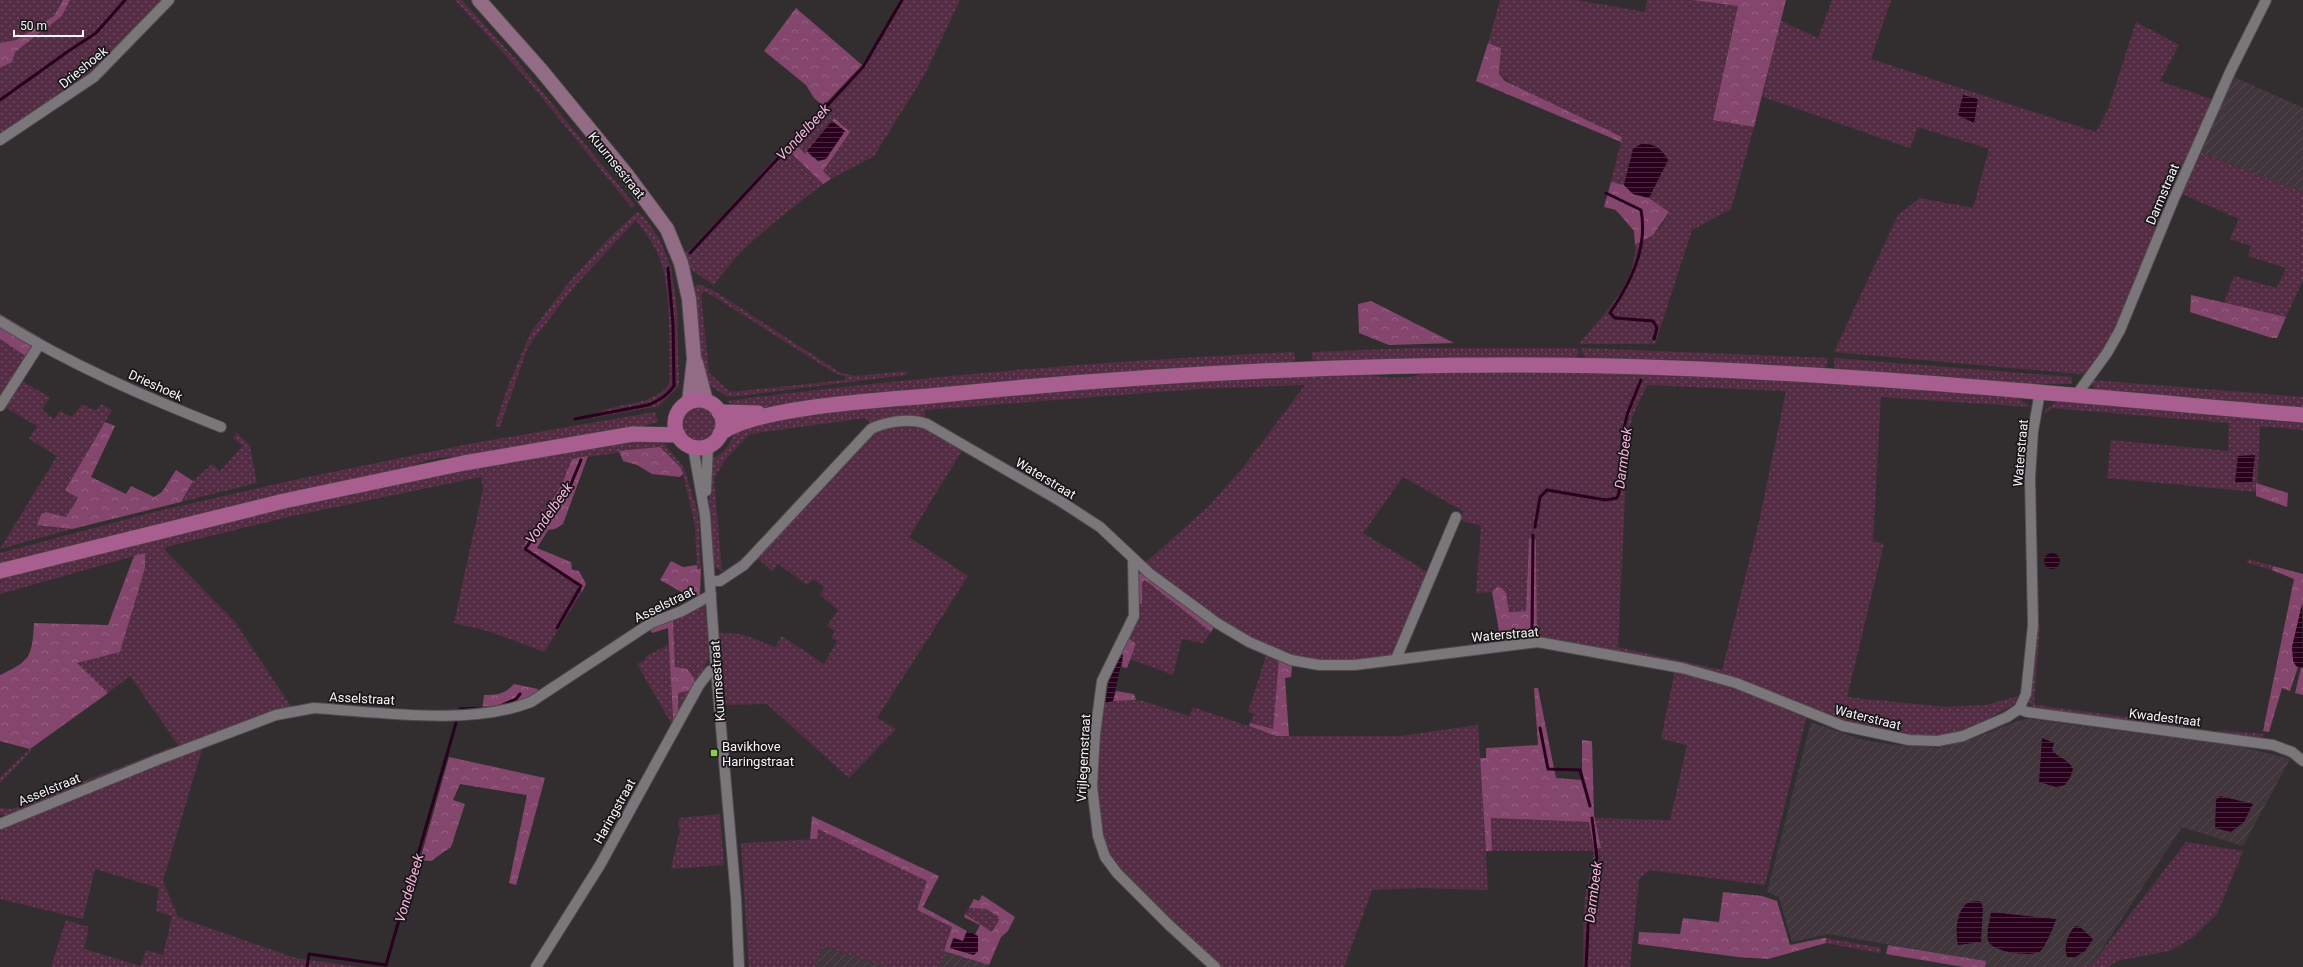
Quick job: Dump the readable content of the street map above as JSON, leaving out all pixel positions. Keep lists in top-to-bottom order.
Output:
{
  "streets": {
    "street": [
      "Drieshoek",
      "Kuurnsestraat",
      "Darmstraat",
      "Waterstraat",
      "Asselstraat",
      "Kwadestraat",
      "Vrijlegemstraat",
      "Haringstraat"
    ]
  },
  "crossings": [
    ["Kuurnsestraat", "Waterstraat"],
    ["Kuurnsestraat", "Asselstraat"],
    ["Kuurnsestraat", "Haringstraat"],
    ["Waterstraat", "Kwadestraat"],
    ["Waterstraat", "Vrijlegemstraat"]
  ],
  "water": ["Vondelbeek", "Darmbeek"],
  "places": {
    "transit": ["Bavikhove Haringstraat"]
  },
  "scale_bar": "50 m"
}
